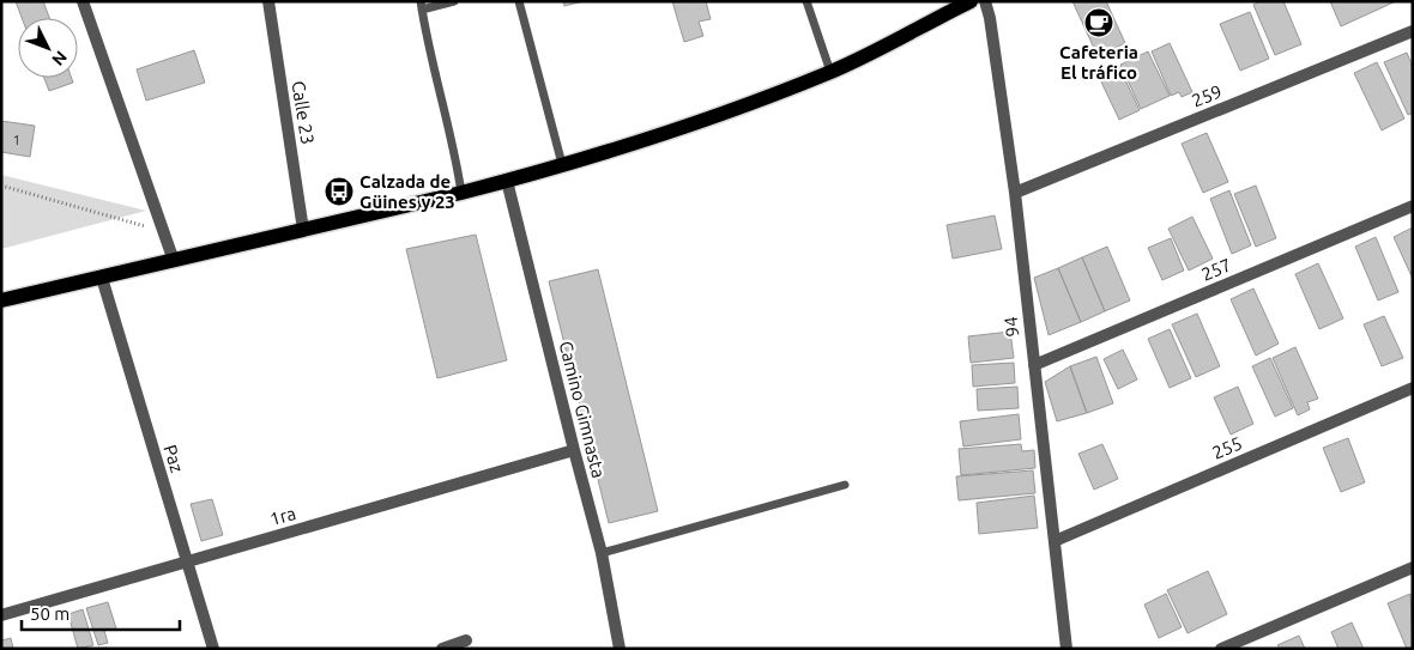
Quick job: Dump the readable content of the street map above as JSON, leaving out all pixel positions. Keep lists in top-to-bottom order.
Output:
{
  "streets": {
    "street": [
      "259",
      "Calle 23",
      "257",
      "94",
      "Camino Gimnasta",
      "255",
      "Paz",
      "1ra"
    ]
  },
  "crossings": [
    ["259", "94"],
    ["257", "94"],
    ["94", "255"],
    ["Camino Gimnasta", "1ra"],
    ["Paz", "1ra"]
  ],
  "places": {
    "cafe": ["Cafeteria El tráfico"],
    "bus stop": ["Calzada de Güines y 23"]
  },
  "house_numbers": ["1"],
  "scale_bar": "50 m",
  "north": "bottom right"
}
